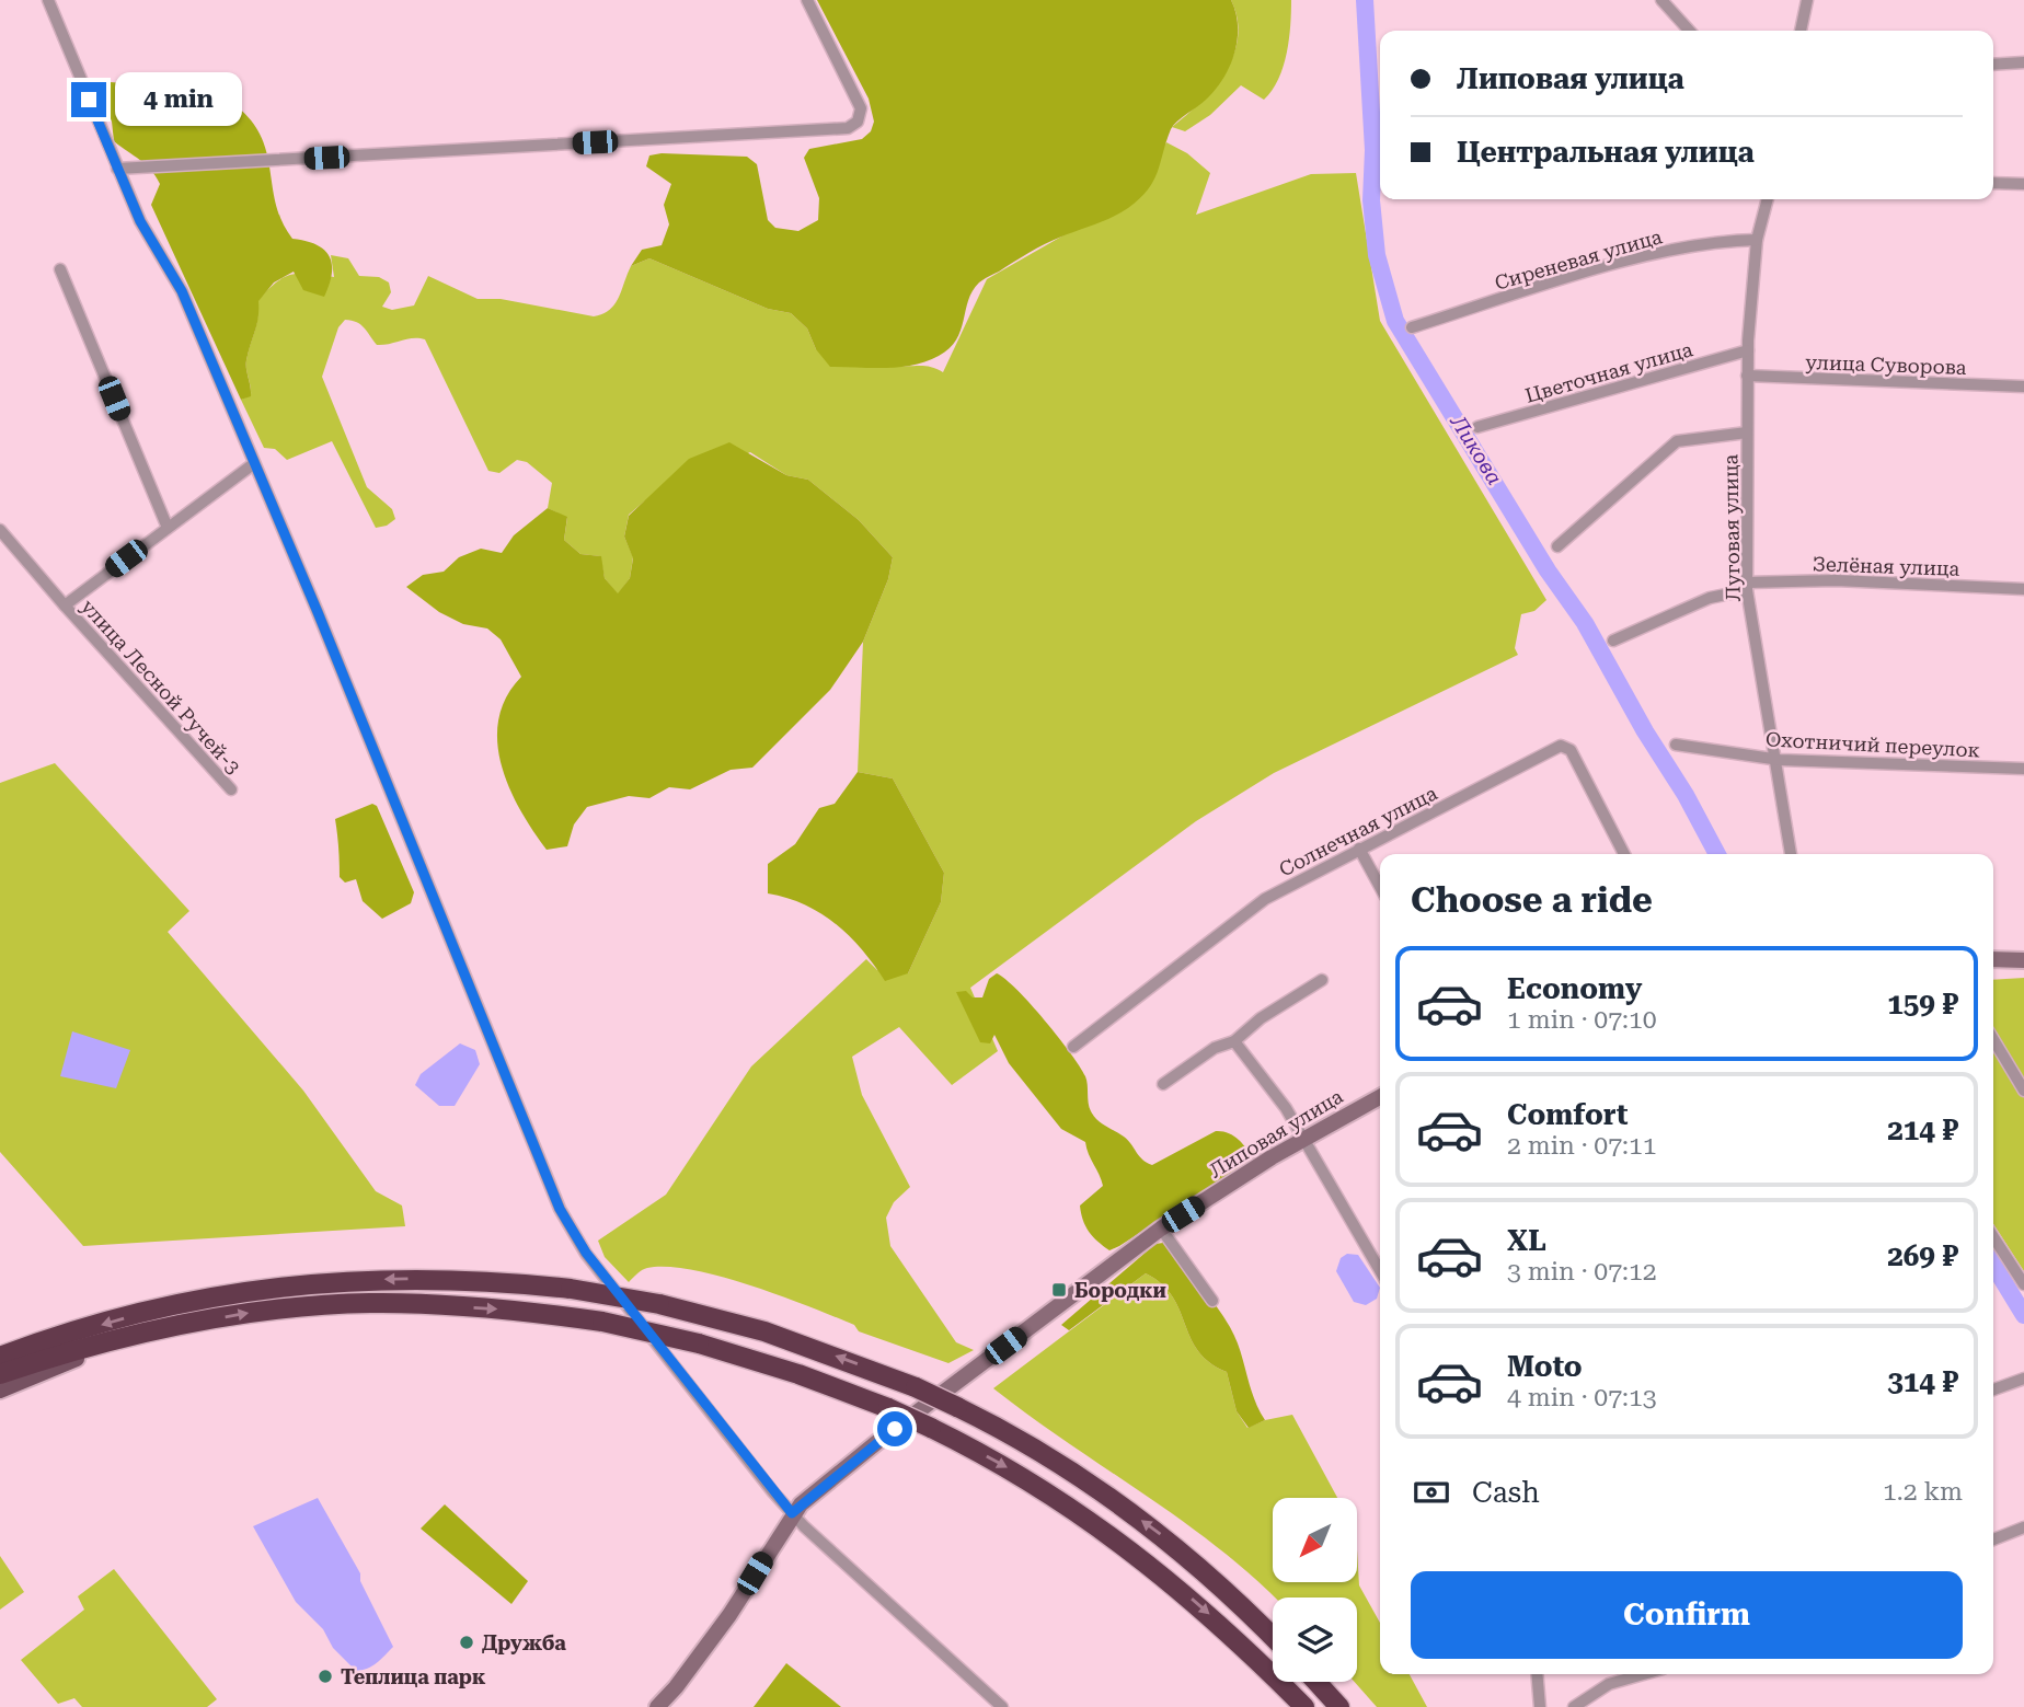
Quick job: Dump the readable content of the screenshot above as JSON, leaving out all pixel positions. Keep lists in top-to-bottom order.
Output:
{
  "streets": {
    "street": [
      "Сиреневая улица",
      "улица Суворова",
      "Цветочная улица",
      "Луговая улица",
      "Зелёная улица",
      "улица Лесной Ручей-3",
      "Охотничий переулок",
      "Солнечная улица",
      "Липовая улица"
    ]
  },
  "crossings": [
    ["Сиреневая улица", "Луговая улица"],
    ["улица Суворова", "Луговая улица"],
    ["Цветочная улица", "Луговая улица"],
    ["Луговая улица", "Зелёная улица"],
    ["Луговая улица", "Охотничий переулок"]
  ],
  "water": ["Ликова"],
  "places": {
    "transit": ["Бородки"],
    "other": ["Дружба", "Теплица парк"]
  },
  "north": "bottom left",
  "page": {
    "banner": ["Липовая улица", "Центральная улица"],
    "bubble": "4 min",
    "heading": "Choose a ride",
    "list": [
      {
        "name": "Economy",
        "note": "1 min · 07:10",
        "value": "159 ₽"
      },
      {
        "name": "Comfort",
        "note": "2 min · 07:11",
        "value": "214 ₽"
      },
      {
        "name": "XL",
        "note": "3 min · 07:12",
        "value": "269 ₽"
      },
      {
        "name": "Moto",
        "note": "4 min · 07:13",
        "value": "314 ₽"
      }
    ],
    "pay": ["Cash", "1.2 km"],
    "buttons": "Confirm"
  }
}
